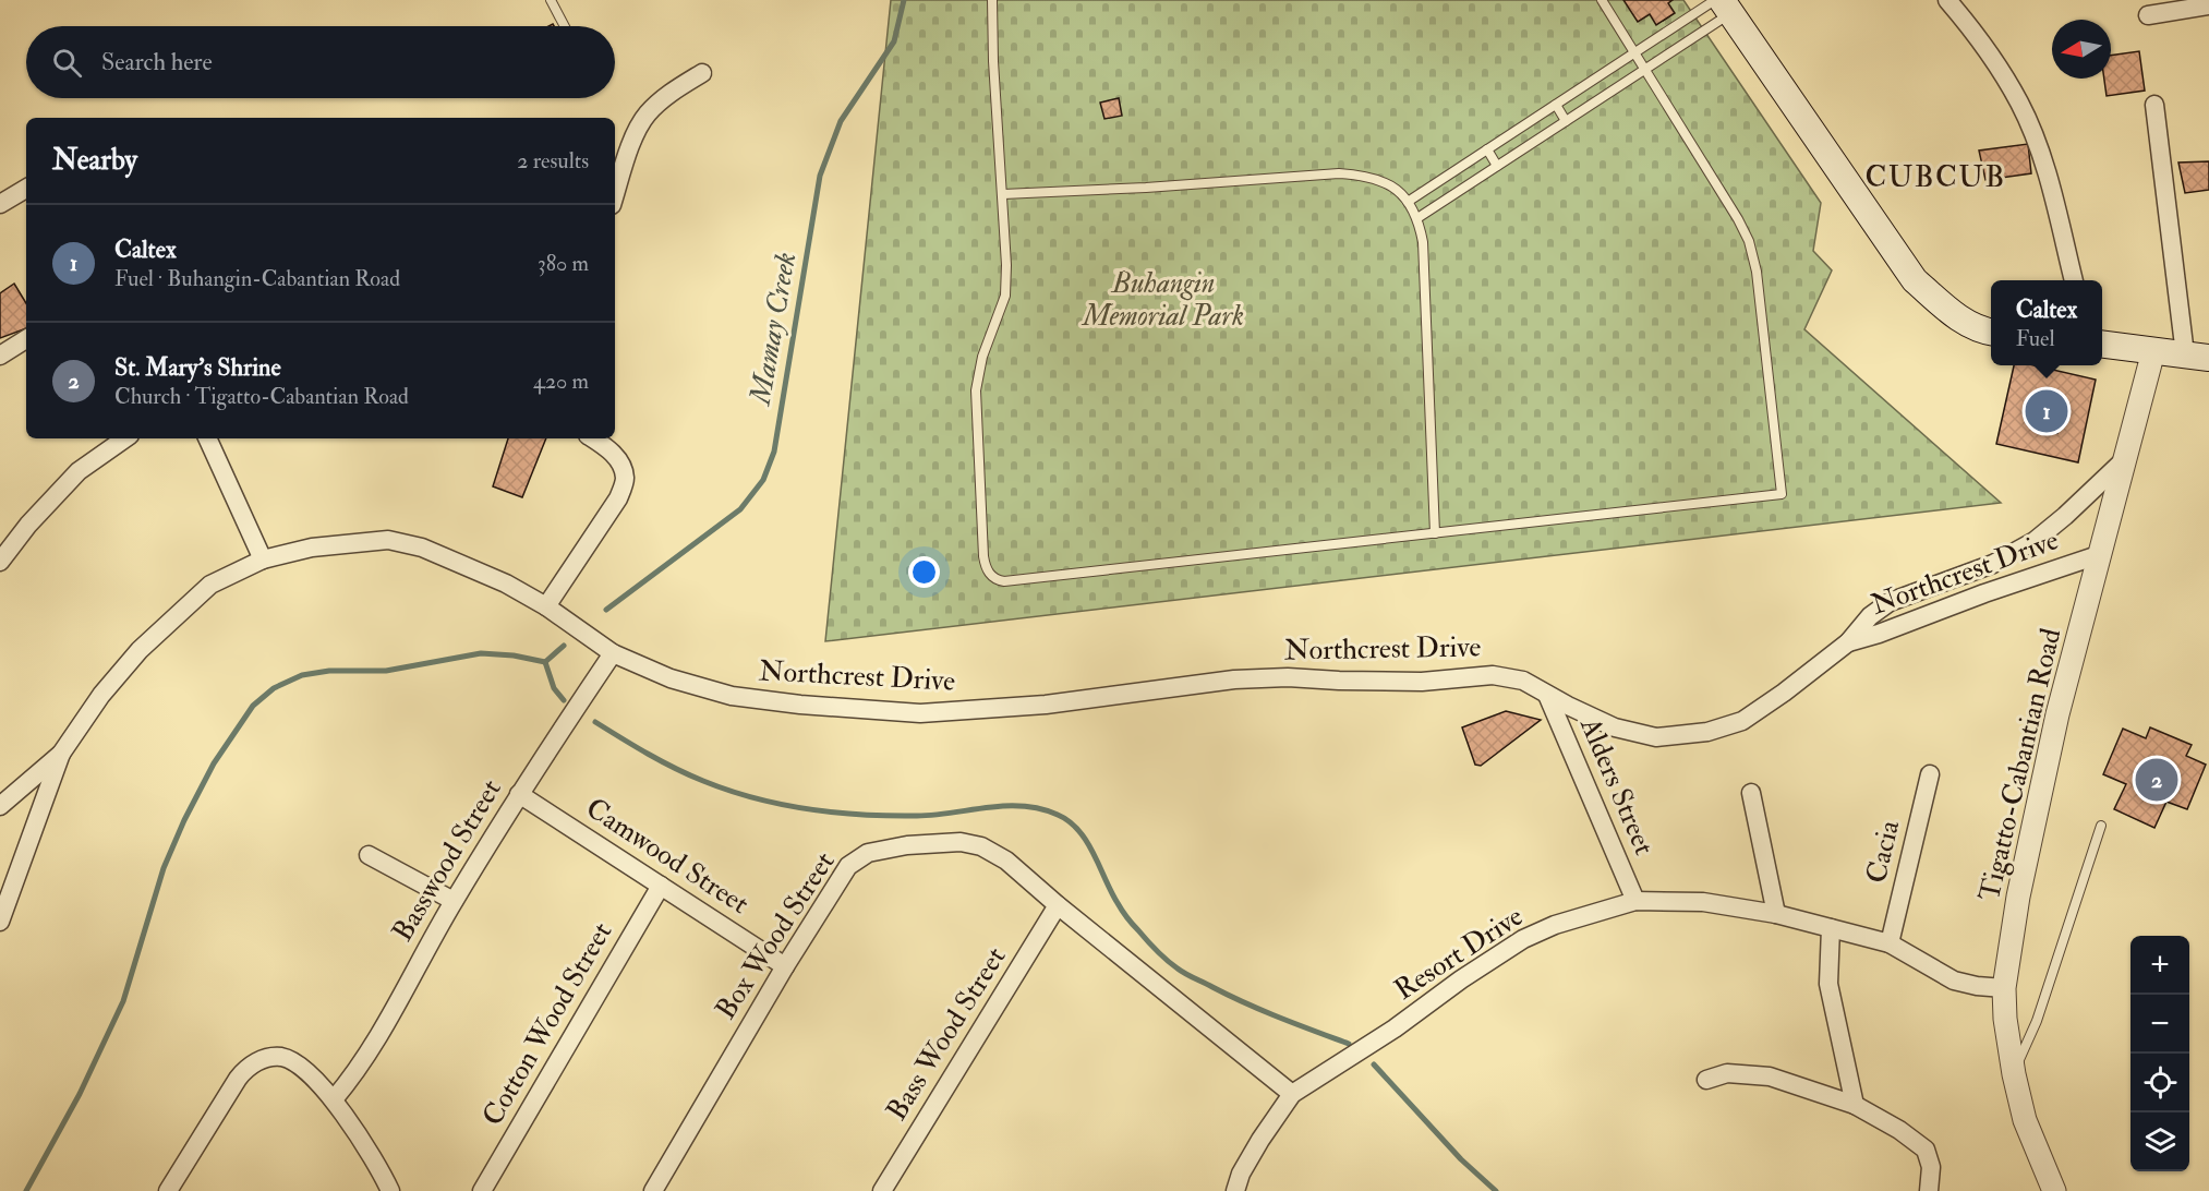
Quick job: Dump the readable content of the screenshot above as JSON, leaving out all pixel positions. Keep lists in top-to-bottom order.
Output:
{
  "streets": {
    "street": [
      "Northcrest Drive",
      "Tigatto-Cabantian Road",
      "Alders Street",
      "Cacia",
      "Camwood Street",
      "Basswood Street",
      "Box Wood Street",
      "Resort Drive",
      "Cotton Wood Street",
      "Bass Wood Street"
    ]
  },
  "crossings": [
    ["Northcrest Drive", "Tigatto-Cabantian Road"],
    ["Northcrest Drive", "Alders Street"],
    ["Northcrest Drive", "Basswood Street"],
    ["Tigatto-Cabantian Road", "Resort Drive"],
    ["Alders Street", "Resort Drive"],
    ["Cacia", "Resort Drive"],
    ["Camwood Street", "Basswood Street"],
    ["Camwood Street", "Box Wood Street"],
    ["Camwood Street", "Cotton Wood Street"],
    ["Box Wood Street", "Resort Drive"],
    ["Box Wood Street", "Bass Wood Street"]
  ],
  "districts": ["CUBCUB"],
  "water": ["Mamay Creek"],
  "parks": ["Buhangin Memorial Park"],
  "north": "left",
  "page": {
    "search": "Search here",
    "heading": ["Nearby", "2 results"],
    "list": [
      {
        "mark": "1",
        "name": "Caltex",
        "note": "Fuel · Buhangin-Cabantian Road",
        "value": "380 m"
      },
      {
        "mark": "2",
        "name": "St. Mary's Shrine",
        "note": "Church · Tigatto-Cabantian Road",
        "value": "420 m"
      }
    ],
    "popup": ["Caltex", "Fuel"],
    "pins": ["1", "2"],
    "map_buttons": ["+", "−"]
  }
}
